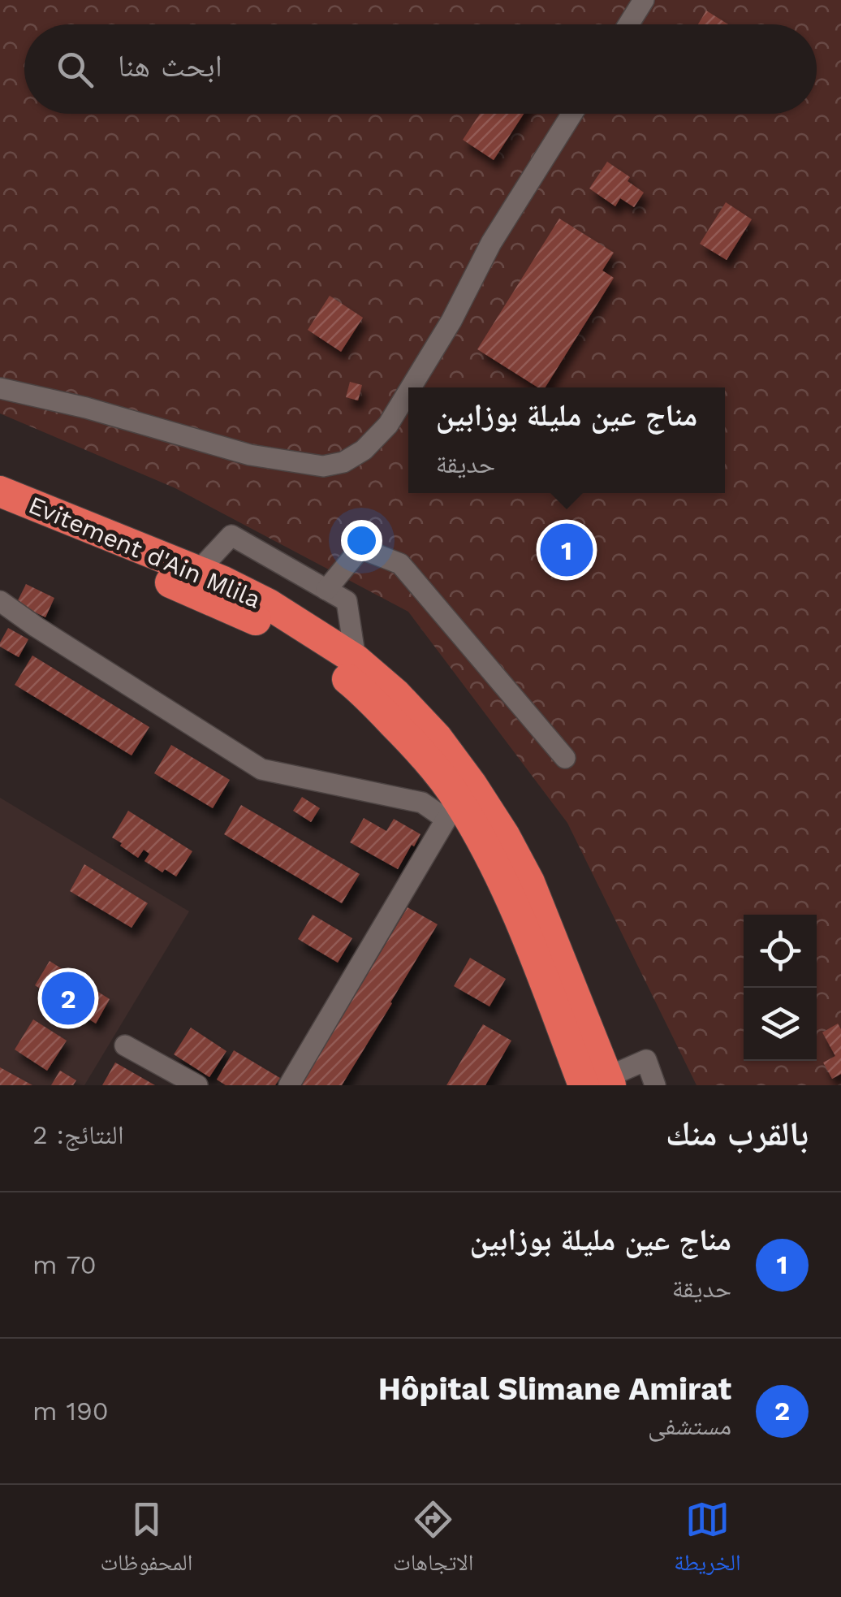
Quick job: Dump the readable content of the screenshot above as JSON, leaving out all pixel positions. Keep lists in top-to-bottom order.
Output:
{
  "streets": {
    "highway": ["Evitement d'Ain Mlila"]
  },
  "page": {
    "search": "ابحث هنا",
    "popup": ["مناج عين مليلة بوزابين", "حديقة"],
    "pins": ["1", "2"],
    "heading": ["بالقرب منك", "النتائج: 2"],
    "list": [
      {
        "mark": "1",
        "name": "مناج عين مليلة بوزابين",
        "note": "حديقة",
        "value": "70 m"
      },
      {
        "mark": "2",
        "name": "Hôpital Slimane Amirat",
        "note": "مستشفى",
        "value": "190 m"
      }
    ],
    "nav": ["الخريطة", "الاتجاهات", "المحفوظات"]
  }
}
